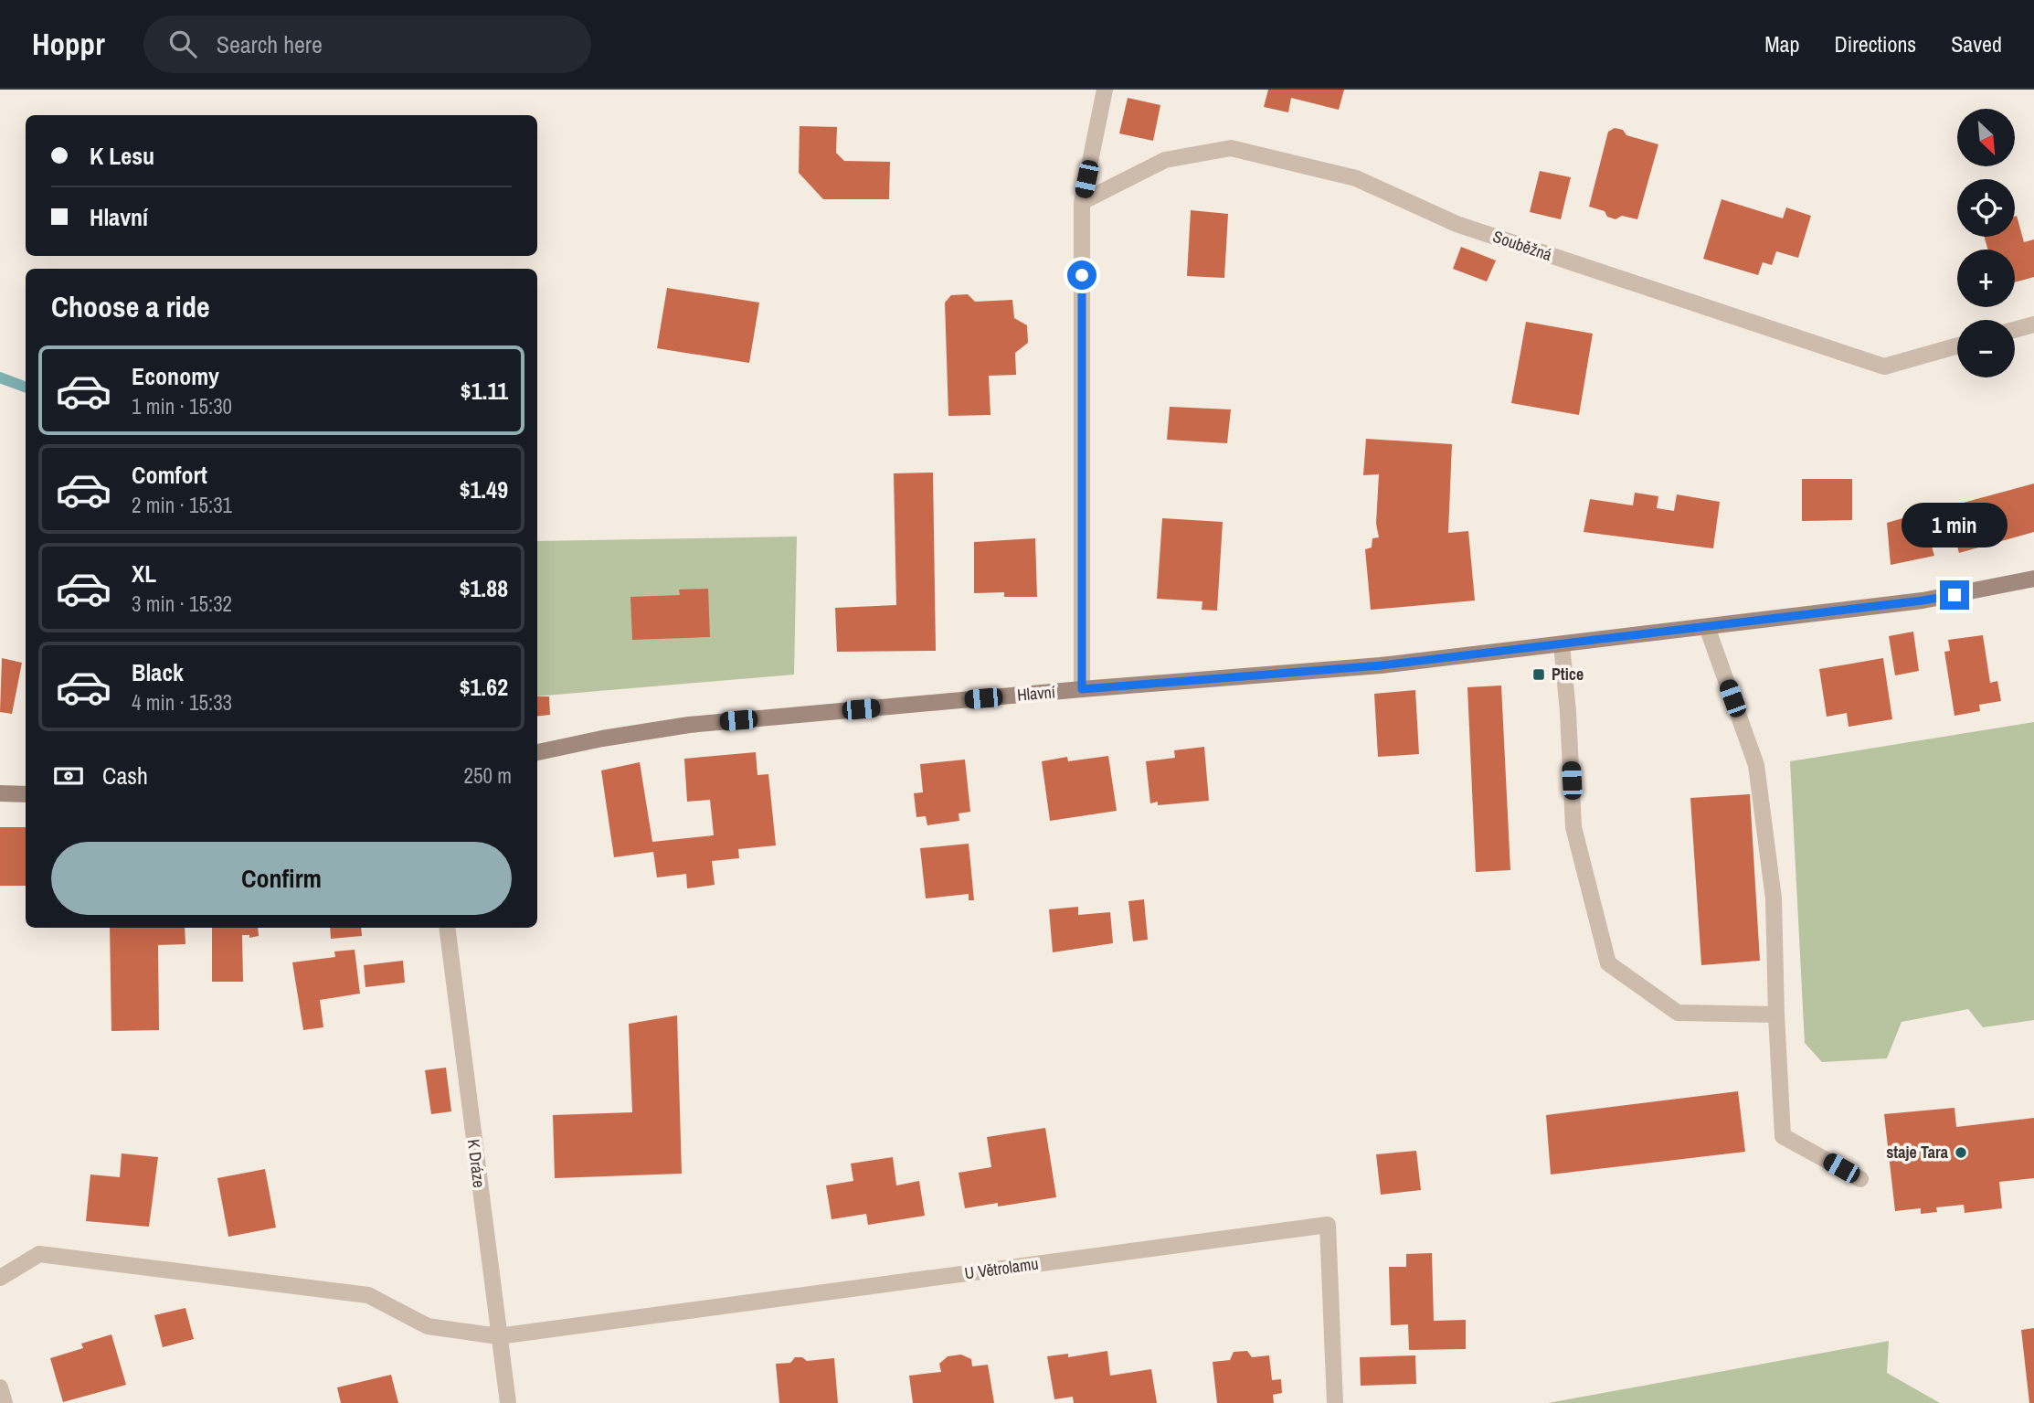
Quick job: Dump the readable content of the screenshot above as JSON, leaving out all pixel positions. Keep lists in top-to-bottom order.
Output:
{
  "streets": {
    "main road": ["Hlavní"],
    "street": ["Souběžná", "K Dráze", "U Větrolamu"]
  },
  "crossings": [
    ["K Dráze", "U Větrolamu"]
  ],
  "places": {
    "transit": ["Ptice"],
    "other": ["staje Tara"]
  },
  "north": "bottom right",
  "page": {
    "header": "Hoppr",
    "search": "Search here",
    "nav": ["Map", "Directions", "Saved"],
    "map_buttons": ["+", "−"],
    "banner": ["K Lesu", "Hlavní"],
    "heading": "Choose a ride",
    "list": [
      {
        "name": "Economy",
        "note": "1 min · 15:30",
        "value": "$1.11"
      },
      {
        "name": "Comfort",
        "note": "2 min · 15:31",
        "value": "$1.49"
      },
      {
        "name": "XL",
        "note": "3 min · 15:32",
        "value": "$1.88"
      },
      {
        "name": "Black",
        "note": "4 min · 15:33",
        "value": "$1.62"
      }
    ],
    "bubble": "1 min",
    "pay": ["Cash", "250 m"],
    "buttons": "Confirm"
  }
}
